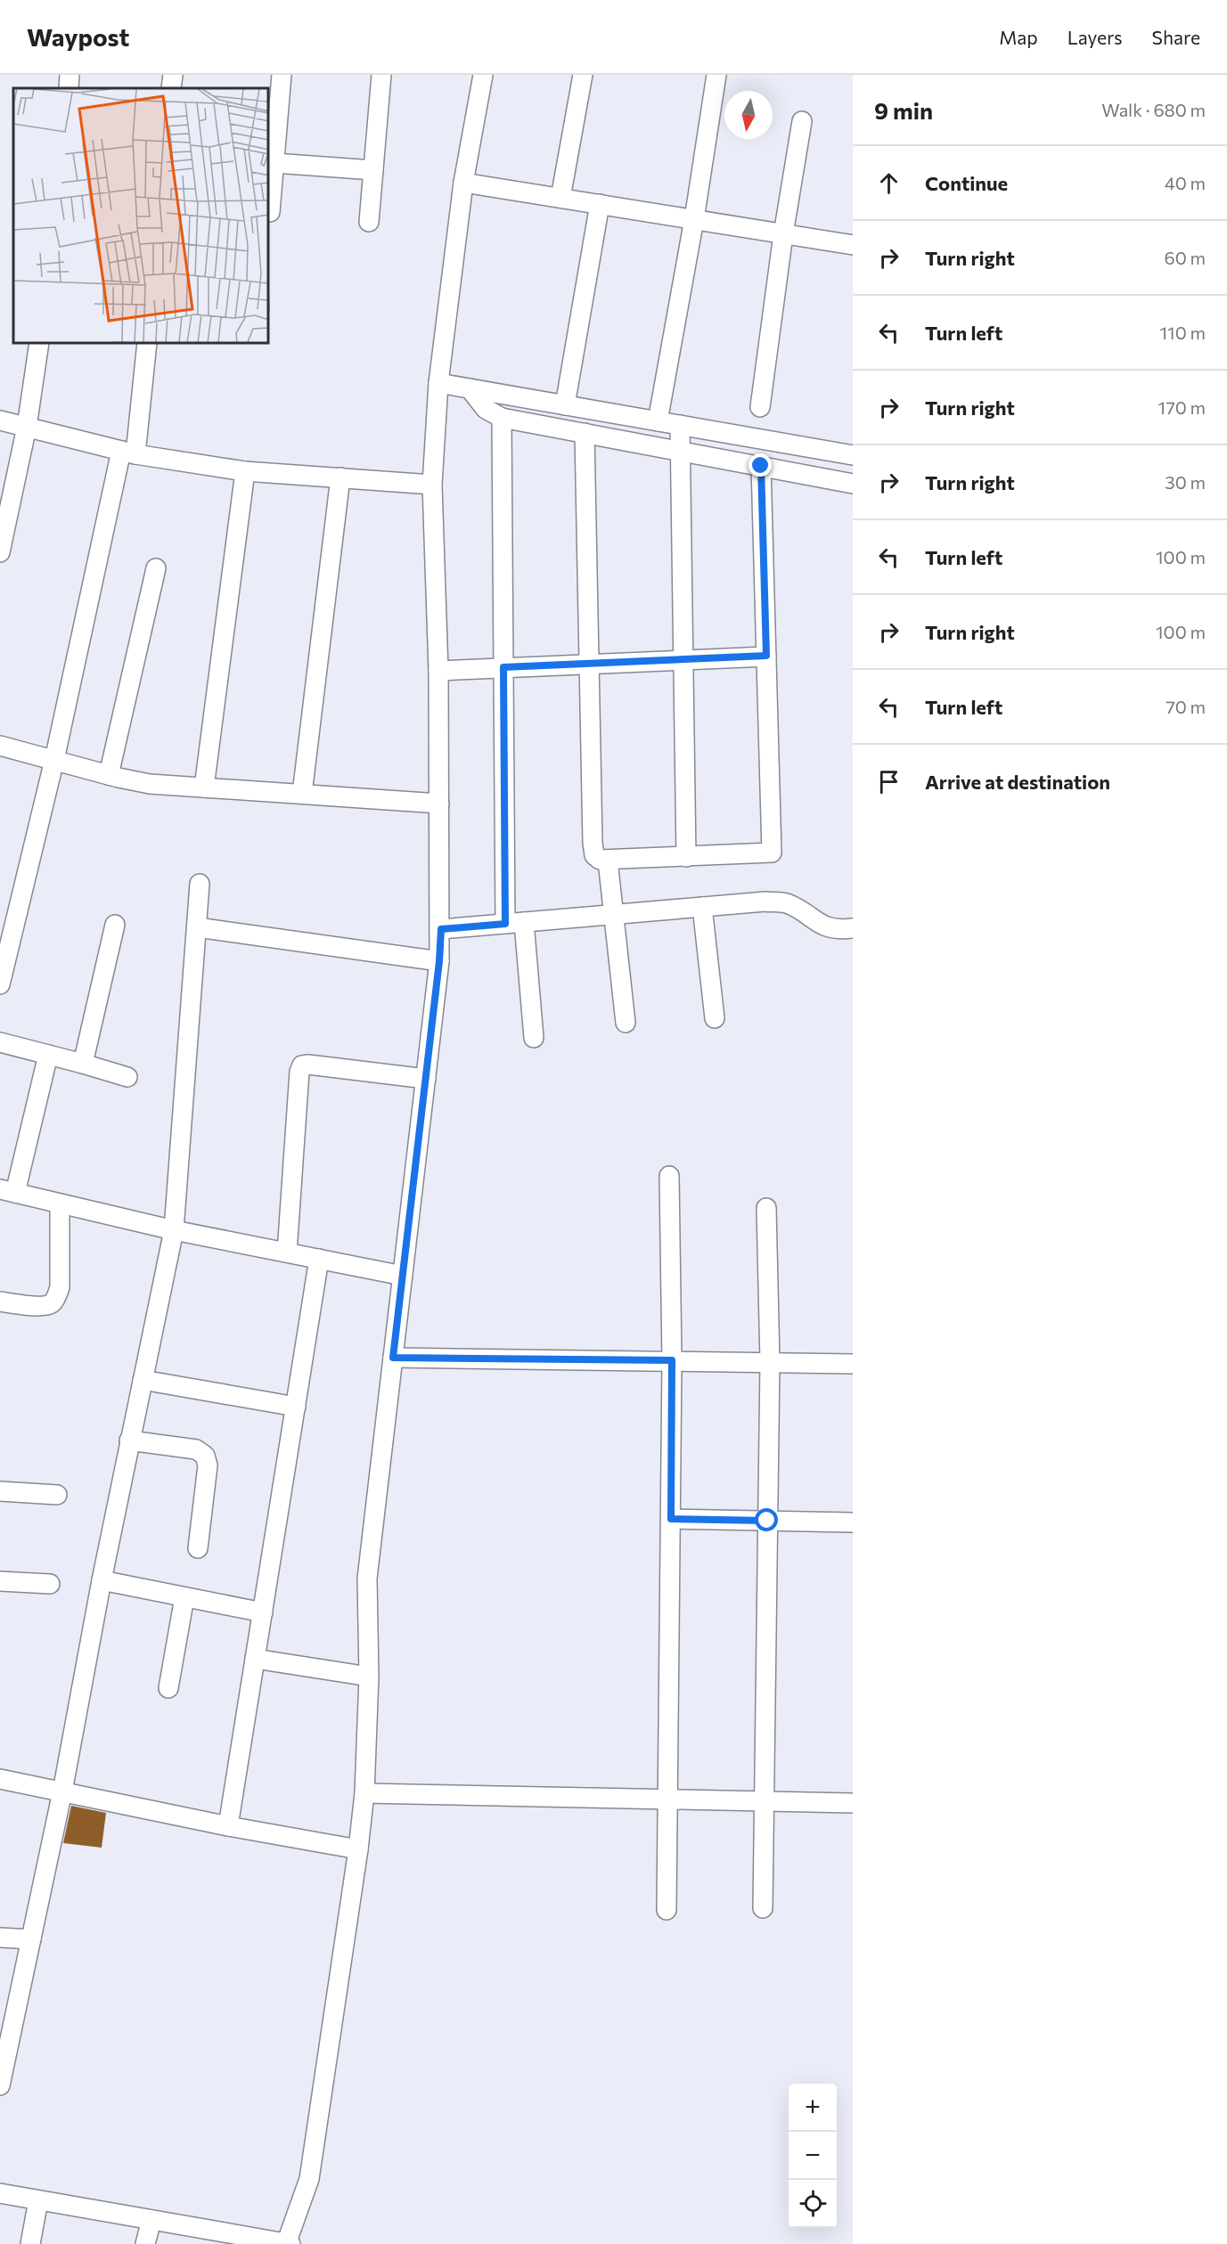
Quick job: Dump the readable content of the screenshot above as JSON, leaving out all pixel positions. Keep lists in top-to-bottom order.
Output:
{
  "north": "bottom",
  "page": {
    "header": "Waypost",
    "nav": ["Map", "Layers", "Share"],
    "heading": ["9 min", "Walk · 680 m"],
    "list": [
      ["Continue", "40 m"],
      ["Turn right", "60 m"],
      ["Turn left", "110 m"],
      ["Turn right", "170 m"],
      ["Turn right", "30 m"],
      ["Turn left", "100 m"],
      ["Turn right", "100 m"],
      ["Turn left", "70 m"],
      "Arrive at destination"
    ],
    "map_buttons": ["+", "−"]
  }
}
